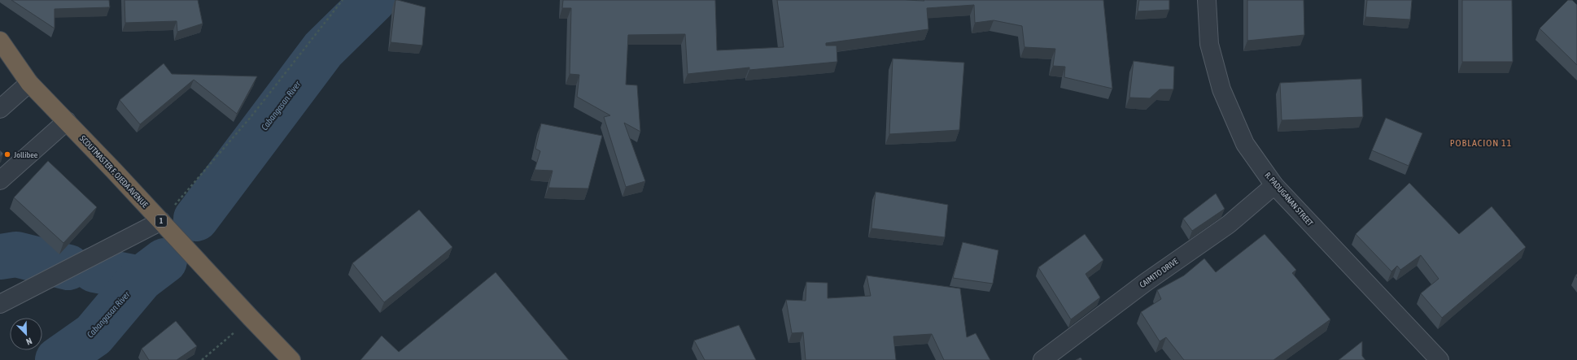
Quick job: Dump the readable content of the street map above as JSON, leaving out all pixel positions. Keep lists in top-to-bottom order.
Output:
{
  "streets": {
    "highway": ["SCOUTMASTER F. OJEDA AVENUE", "1"],
    "street": ["R. PADUGANAN STREET", "CAIMITO DRIVE"]
  },
  "crossings": [
    ["R. PADUGANAN STREET", "CAIMITO DRIVE"]
  ],
  "districts": ["POBLACION 11"],
  "water": ["Cabangasan River"],
  "places": ["Jollibee"],
  "north": "bottom right"
}
